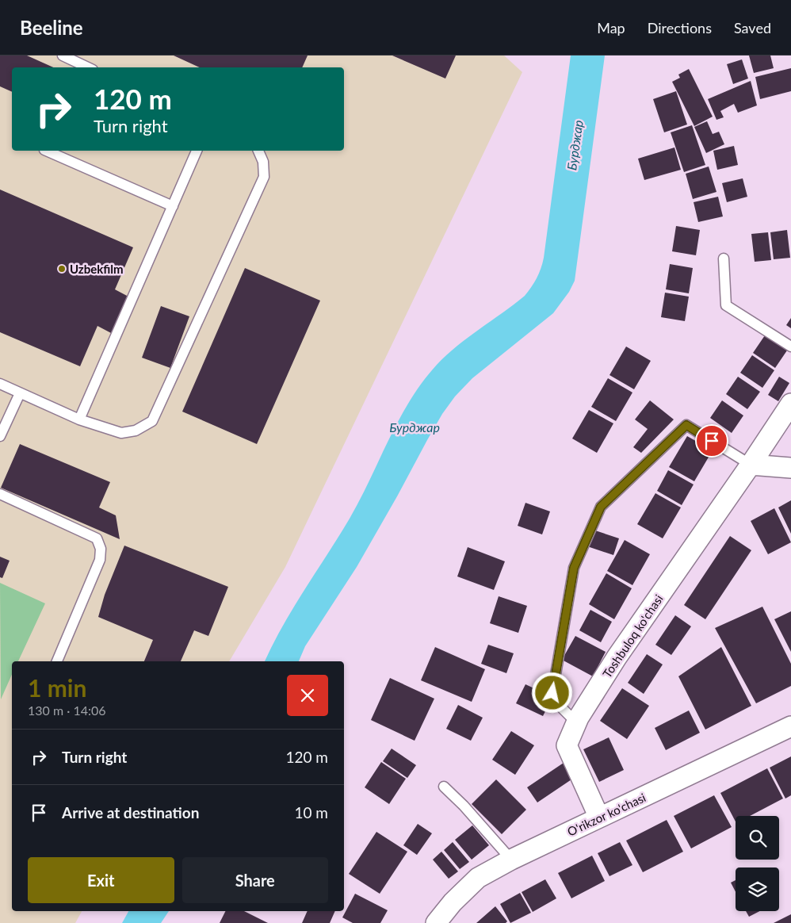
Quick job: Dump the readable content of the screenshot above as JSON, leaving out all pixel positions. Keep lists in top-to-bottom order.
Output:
{
  "streets": {
    "street": ["Toshbuloq ko'chasi", "O'rikzor ko'chasi"]
  },
  "crossings": [
    ["Toshbuloq ko'chasi", "O'rikzor ko'chasi"]
  ],
  "water": ["Бурджар"],
  "places": ["Uzbekfilm"],
  "page": {
    "header": "Beeline",
    "nav": ["Map", "Directions", "Saved"],
    "turn": ["120 m", "Turn right"],
    "heading": ["1 min", "130 m · 14:06"],
    "list": [
      {
        "name": "Turn right",
        "value": "120 m"
      },
      {
        "name": "Arrive at destination",
        "value": "10 m"
      }
    ],
    "buttons": ["Exit", "Share"]
  }
}
